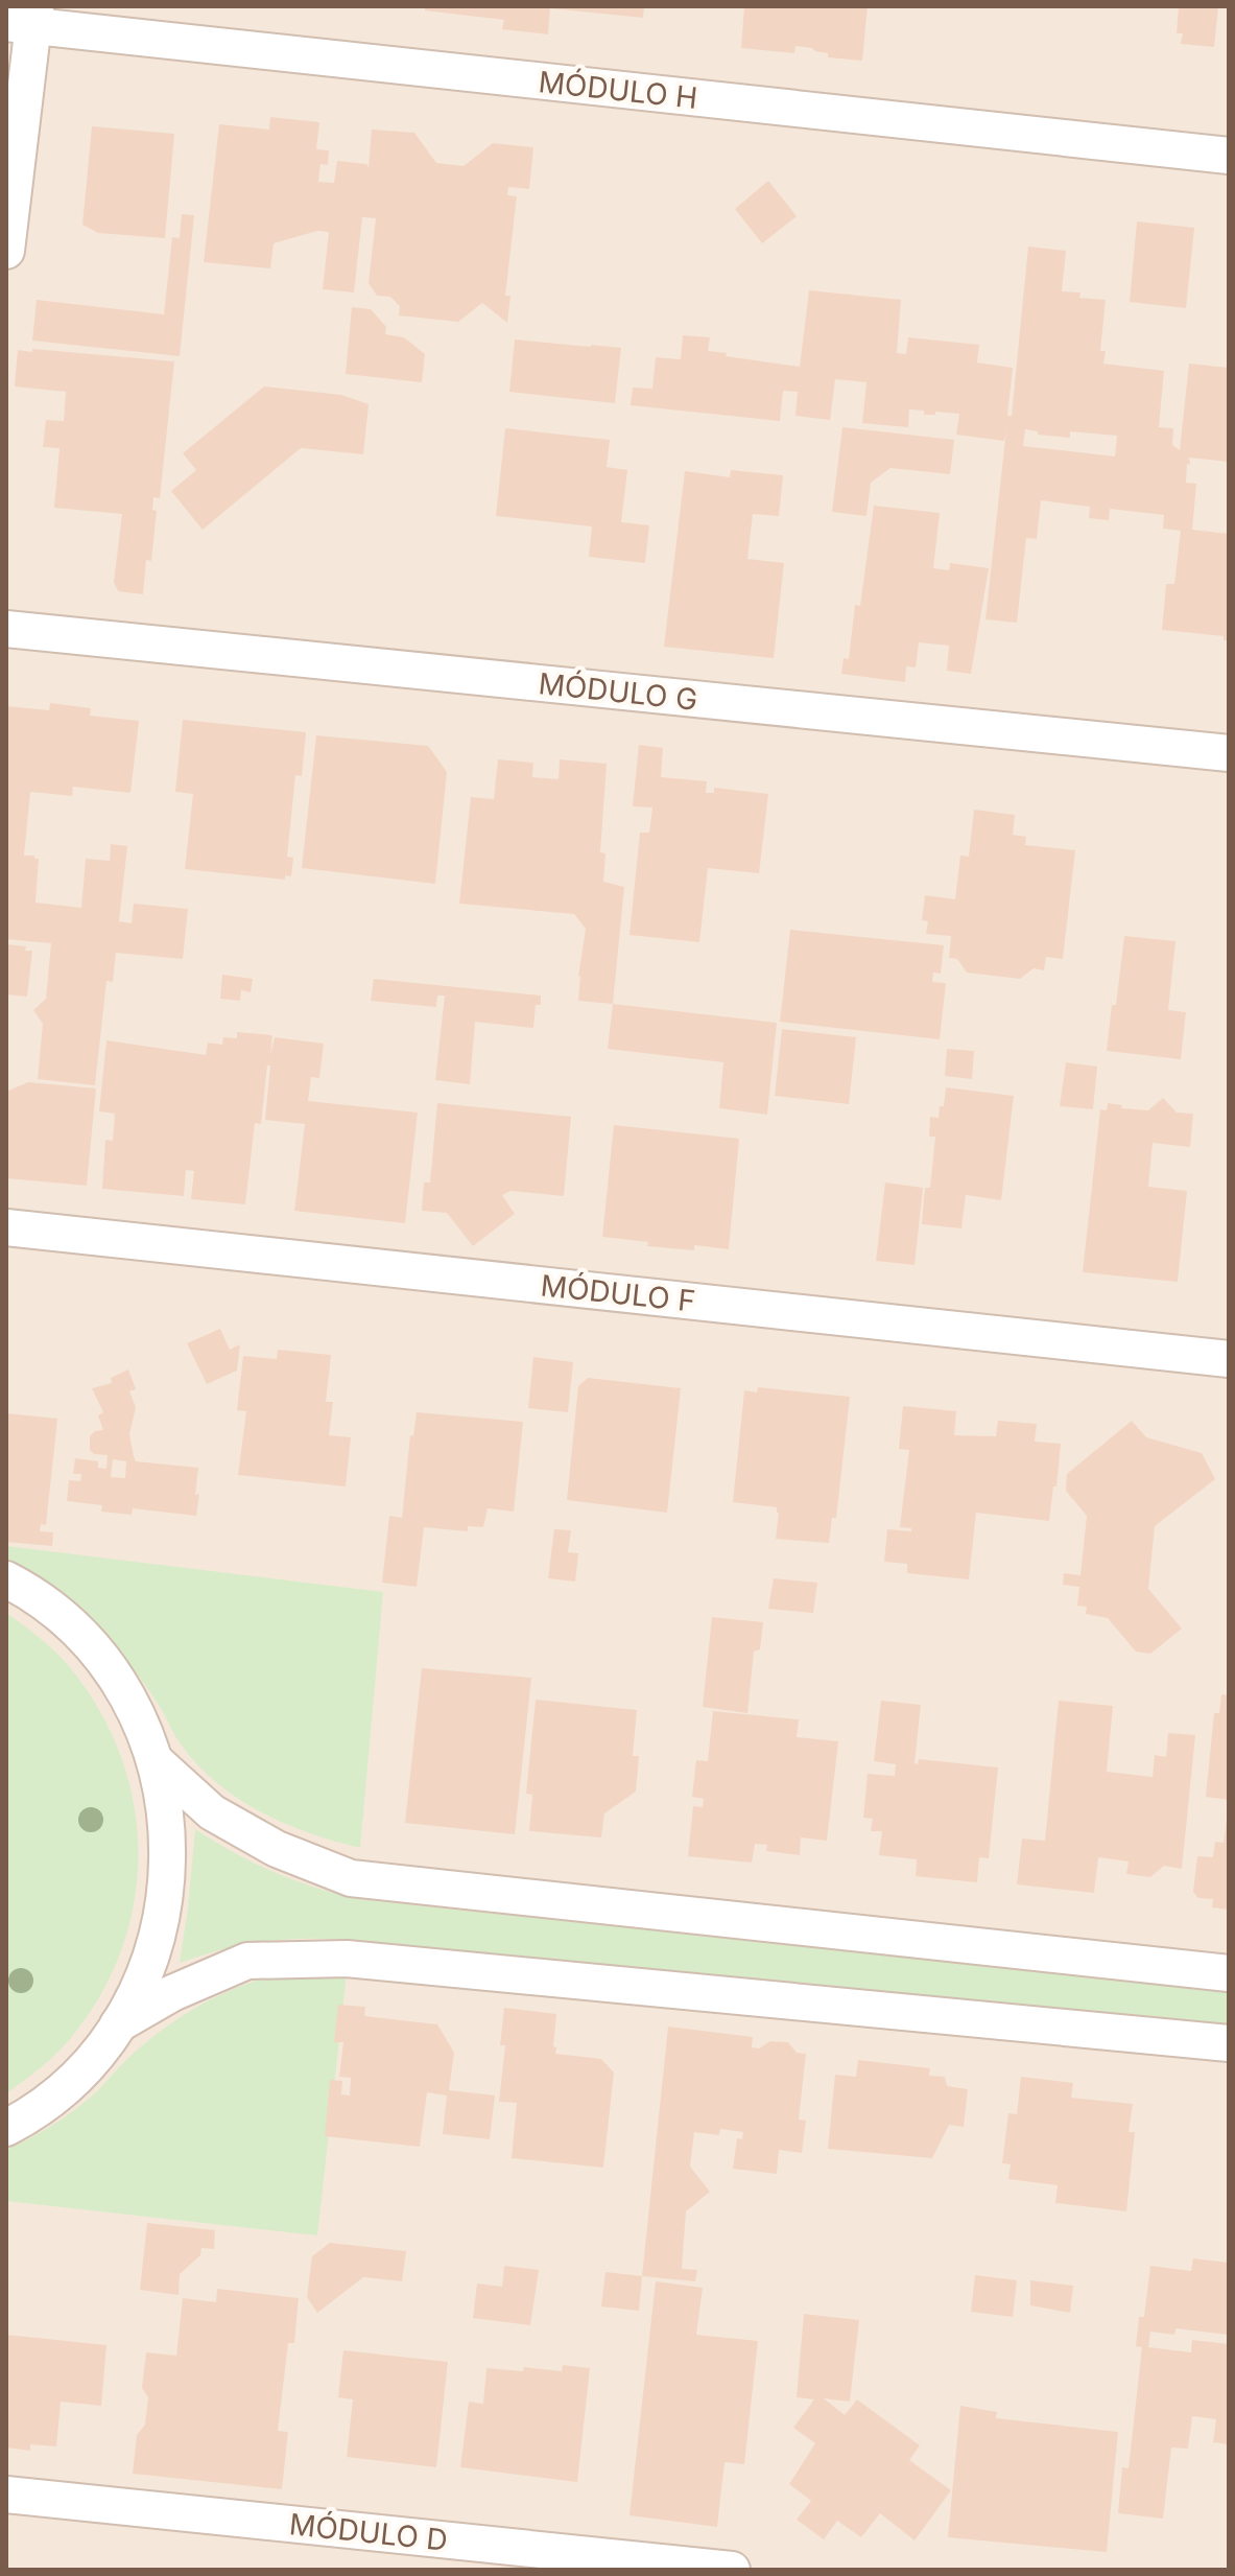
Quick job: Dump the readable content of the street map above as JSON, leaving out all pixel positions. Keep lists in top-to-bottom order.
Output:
{
  "streets": {
    "street": [
      "MÓDULO H",
      "MÓDULO G",
      "MÓDULO F",
      "MÓDULO D"
    ]
  }
}
